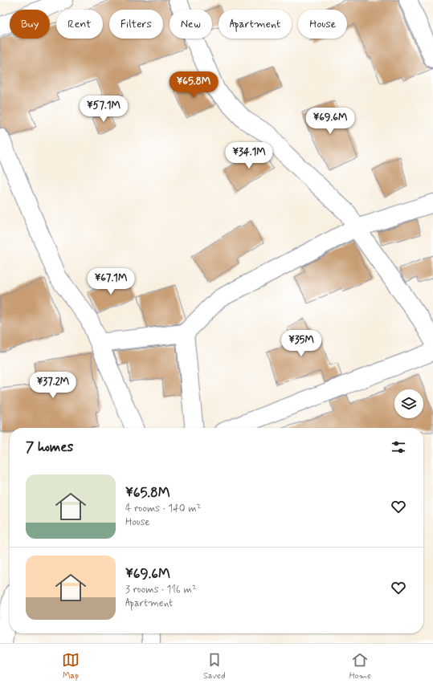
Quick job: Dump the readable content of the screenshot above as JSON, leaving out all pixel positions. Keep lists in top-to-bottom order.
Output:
{
  "page": {
    "chip": [
      "Buy",
      "Rent",
      "Filters",
      "New",
      "Apartment",
      "House"
    ],
    "price": [
      "¥65.8M",
      "¥57.1M",
      "¥69.6M",
      "¥34.1M",
      "¥67.1M",
      "¥35M",
      "¥37.2M"
    ],
    "heading": "7 homes",
    "list": [
      {
        "name": "¥65.8M",
        "note": "4 rooms · 140 m² · House"
      },
      {
        "name": "¥69.6M",
        "note": "3 rooms · 116 m² · Apartment"
      }
    ],
    "tabs": ["Map", "Saved", "Home"]
  }
}
